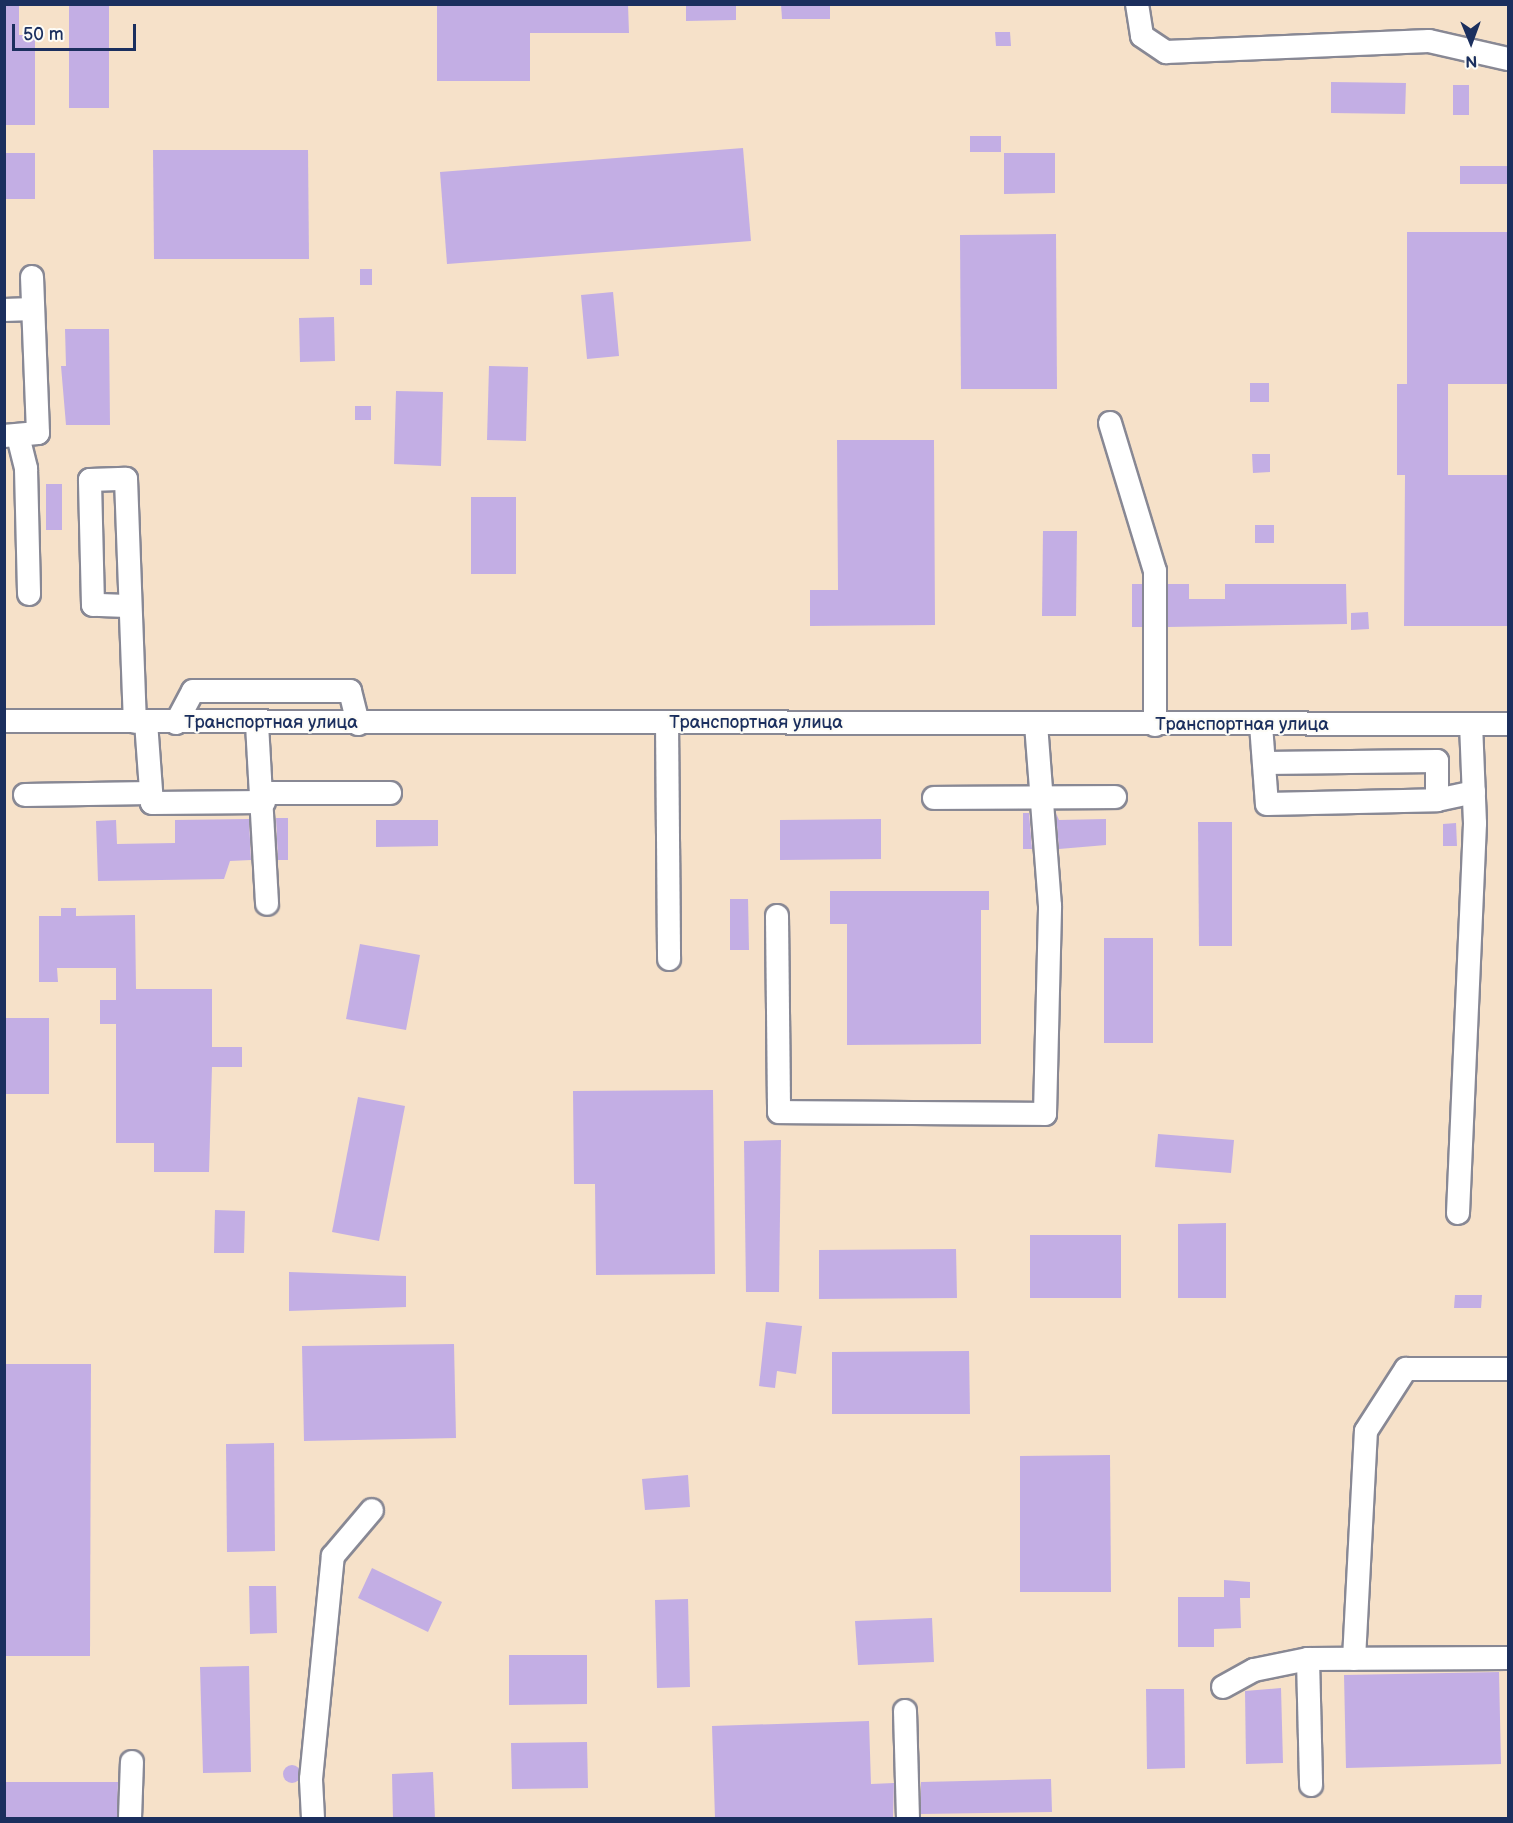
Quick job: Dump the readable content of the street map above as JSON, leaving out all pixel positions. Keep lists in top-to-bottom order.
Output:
{
  "streets": {
    "street": ["Транспортная улица"]
  },
  "scale_bar": "50 m",
  "north": "bottom"
}
